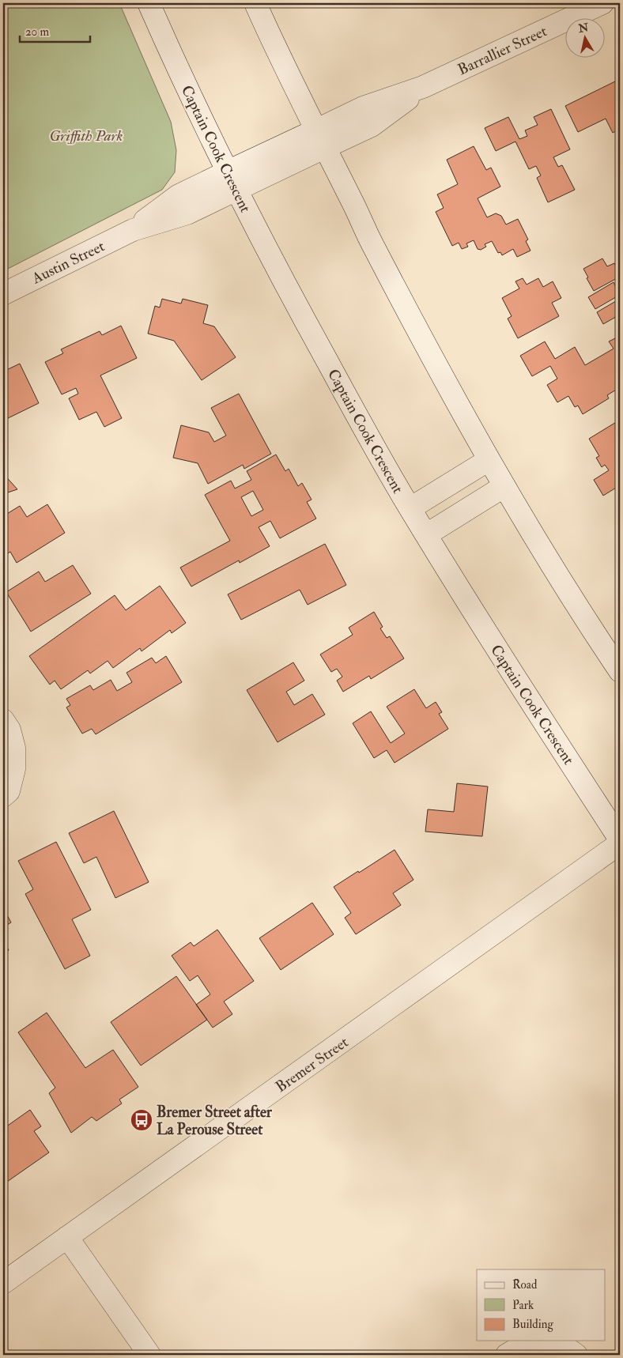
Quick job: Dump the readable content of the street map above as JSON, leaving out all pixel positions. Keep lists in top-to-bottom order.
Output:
{
  "streets": {
    "main road": [
      "Barrallier Street",
      "Captain Cook Crescent",
      "Austin Street",
      "Bremer Street"
    ]
  },
  "crossings": [
    ["Barrallier Street", "Captain Cook Crescent"],
    ["Barrallier Street", "Austin Street"],
    ["Captain Cook Crescent", "Austin Street"]
  ],
  "parks": ["Griffith Park"],
  "places": {
    "bus stop": ["Bremer Street after La Perouse Street"]
  },
  "legend": ["Road", "Park", "Building"],
  "scale_bar": "20 m",
  "north": "top"
}
